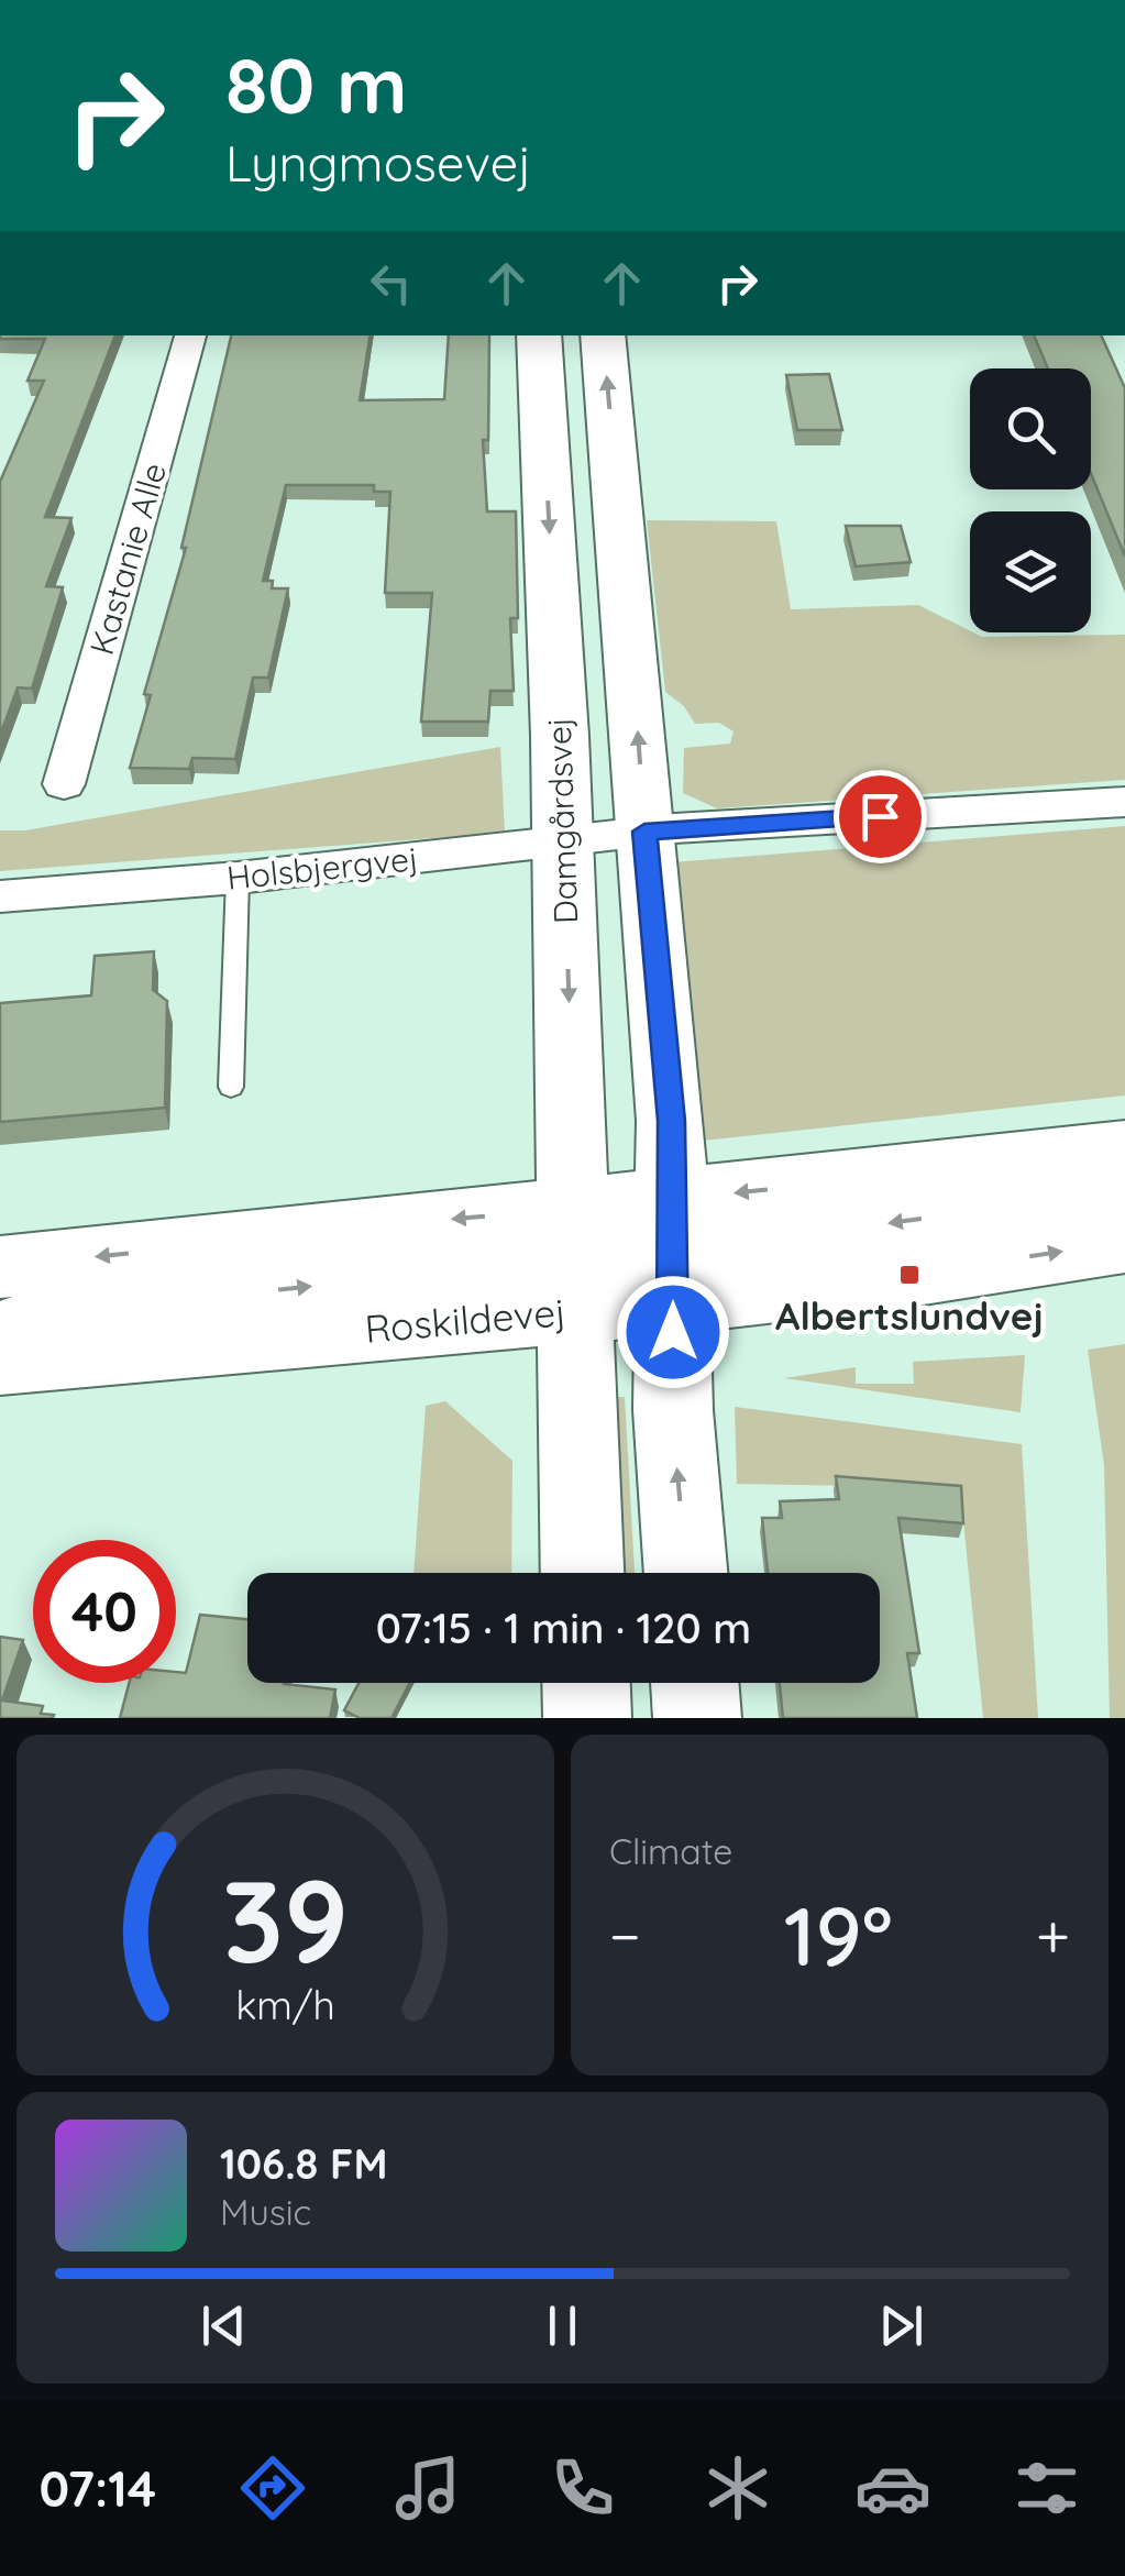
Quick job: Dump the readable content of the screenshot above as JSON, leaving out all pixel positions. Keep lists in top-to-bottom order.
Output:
{
  "streets": {
    "street": [
      "Kastanie Alle",
      "Damgårdsvej",
      "Holsbjergvej",
      "Roskildevej"
    ]
  },
  "crossings": [
    ["Damgårdsvej", "Holsbjergvej"],
    ["Damgårdsvej", "Roskildevej"]
  ],
  "places": {
    "transit": ["Albertslundvej"]
  },
  "page": {
    "turn": ["80 m", "Lyngmosevej"],
    "limit": "40",
    "trip": "07:15 · 1 min · 120 m",
    "tile": "Climate",
    "heat": ["−", "19°", "+"],
    "song": ["106.8 FM", "Music"],
    "tabs": "07:14",
    "gauge": ["39", "km/h"]
  }
}
